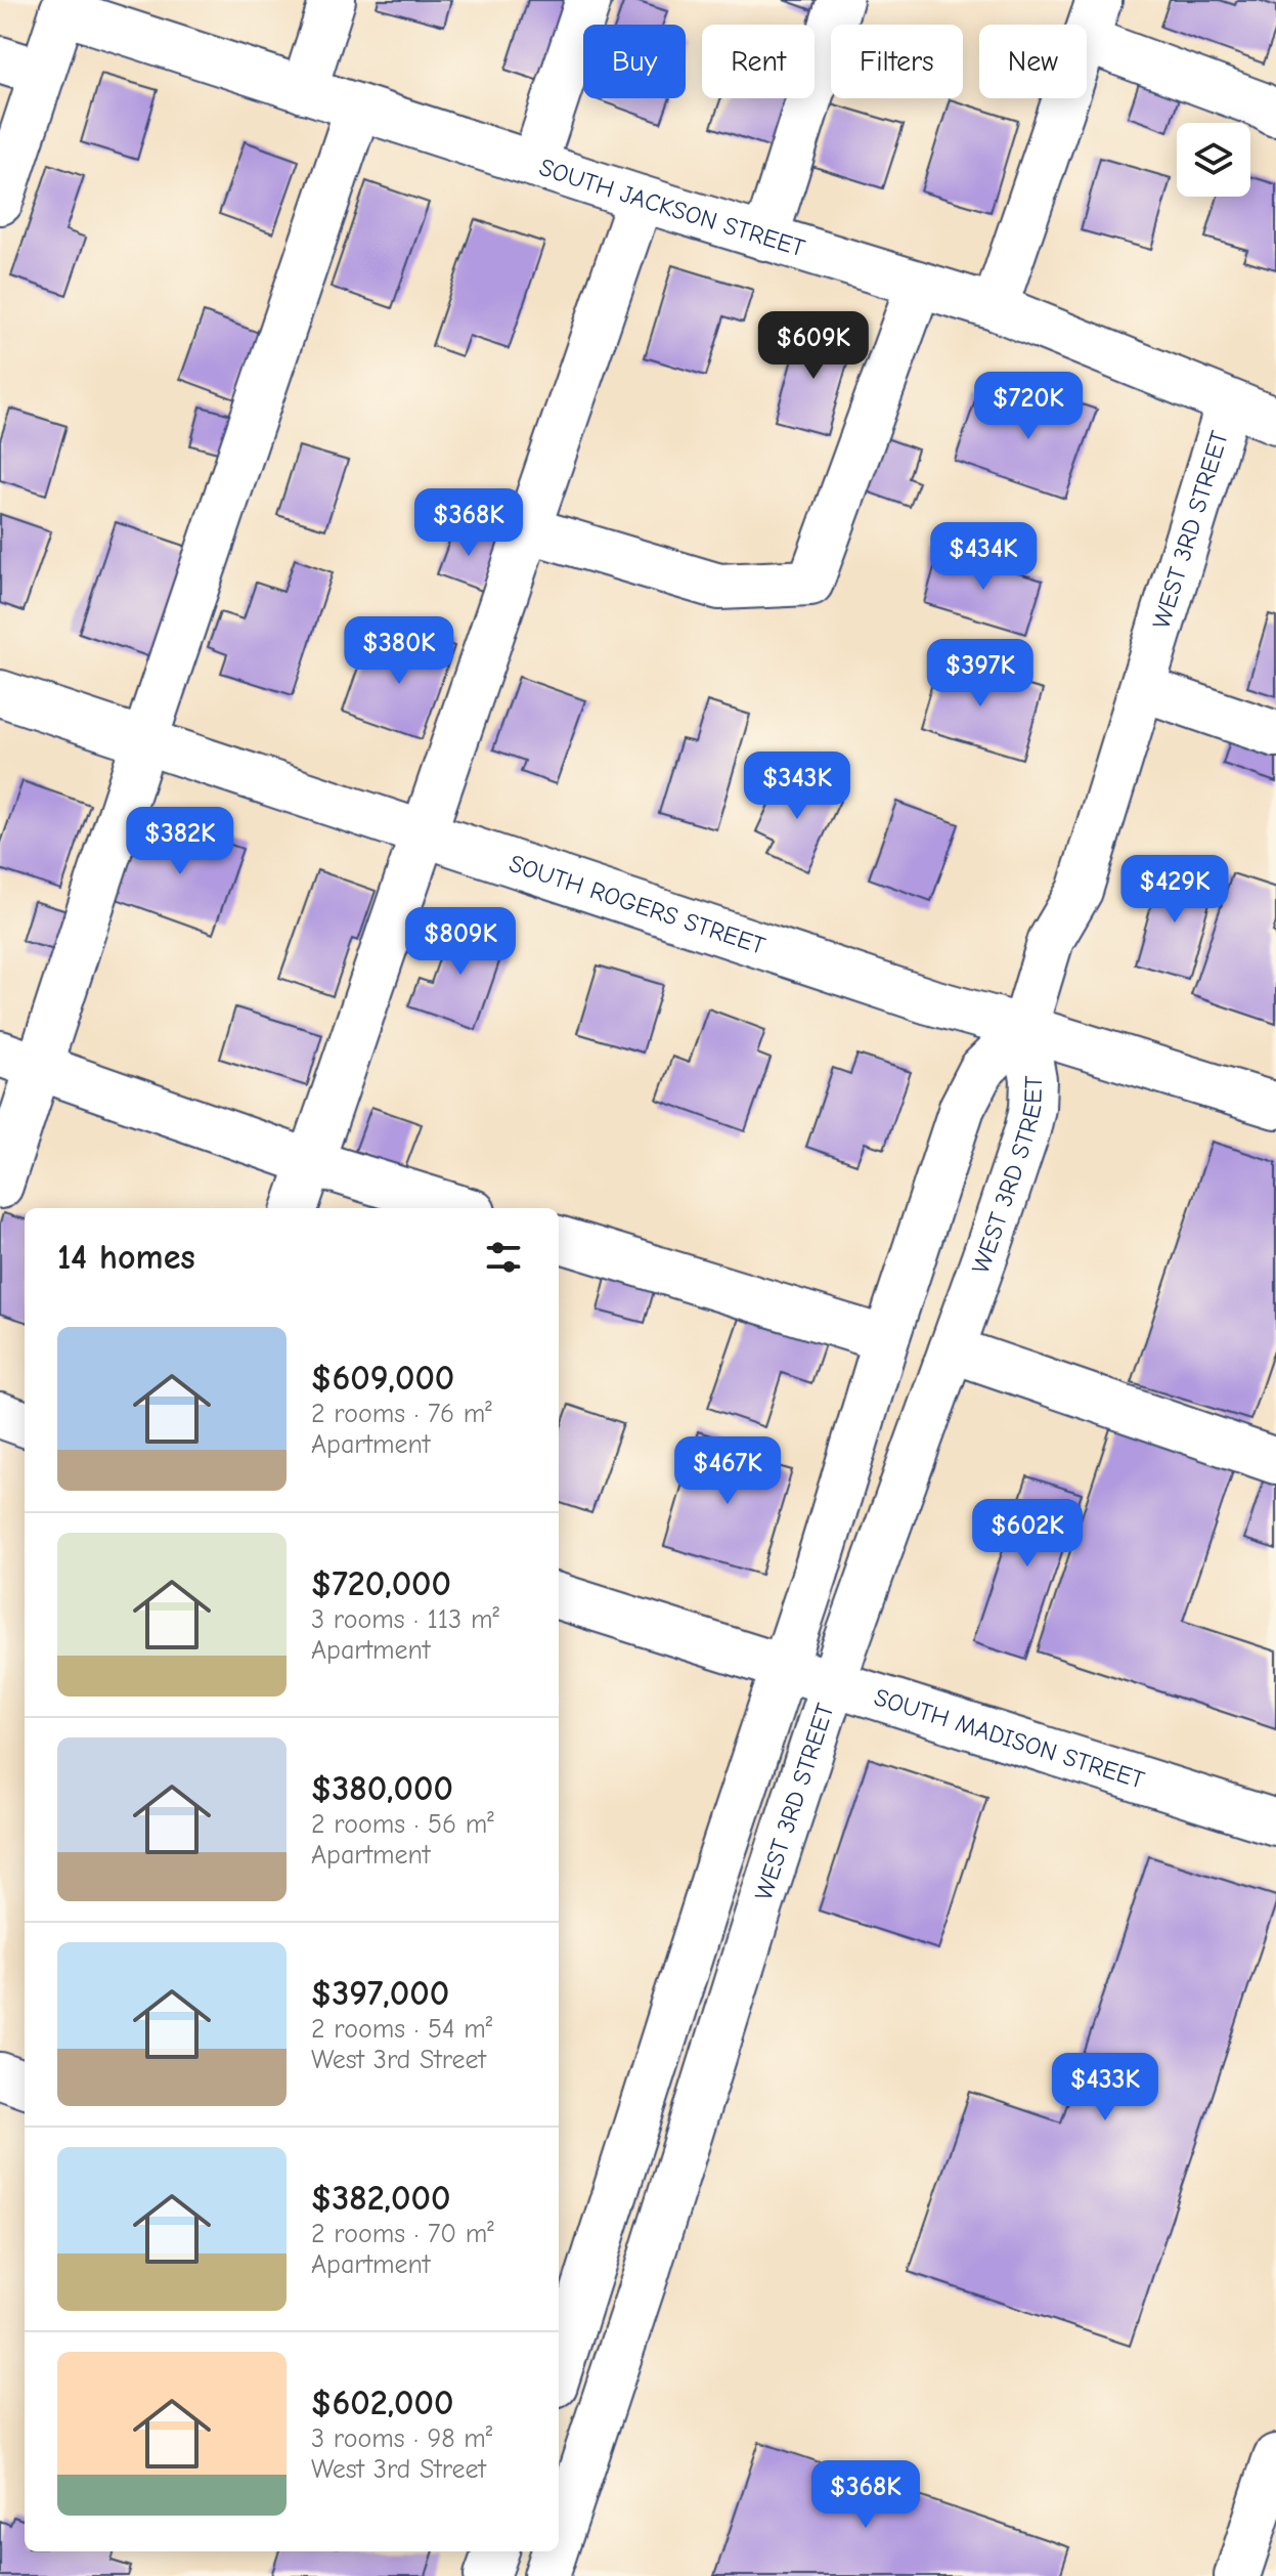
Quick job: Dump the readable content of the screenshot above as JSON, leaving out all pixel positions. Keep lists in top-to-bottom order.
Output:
{
  "streets": {
    "street": [
      "SOUTH JACKSON STREET",
      "WEST 3RD STREET",
      "SOUTH ROGERS STREET",
      "SOUTH MADISON STREET"
    ]
  },
  "crossings": [
    ["SOUTH JACKSON STREET", "WEST 3RD STREET"],
    ["WEST 3RD STREET", "SOUTH ROGERS STREET"],
    ["WEST 3RD STREET", "SOUTH MADISON STREET"]
  ],
  "page": {
    "chip": [
      "Buy",
      "Rent",
      "Filters",
      "New"
    ],
    "price": [
      "$609K",
      "$720K",
      "$368K",
      "$434K",
      "$380K",
      "$397K",
      "$343K",
      "$382K",
      "$429K",
      "$809K",
      "$467K",
      "$602K",
      "$433K",
      "$368K"
    ],
    "heading": "14 homes",
    "list": [
      {
        "name": "$609,000",
        "note": "2 rooms · 76 m² · Apartment"
      },
      {
        "name": "$720,000",
        "note": "3 rooms · 113 m² · Apartment"
      },
      {
        "name": "$380,000",
        "note": "2 rooms · 56 m² · Apartment"
      },
      {
        "name": "$397,000",
        "note": "2 rooms · 54 m² · West 3rd Street"
      },
      {
        "name": "$382,000",
        "note": "2 rooms · 70 m² · Apartment"
      },
      {
        "name": "$602,000",
        "note": "3 rooms · 98 m² · West 3rd Street"
      }
    ]
  }
}
